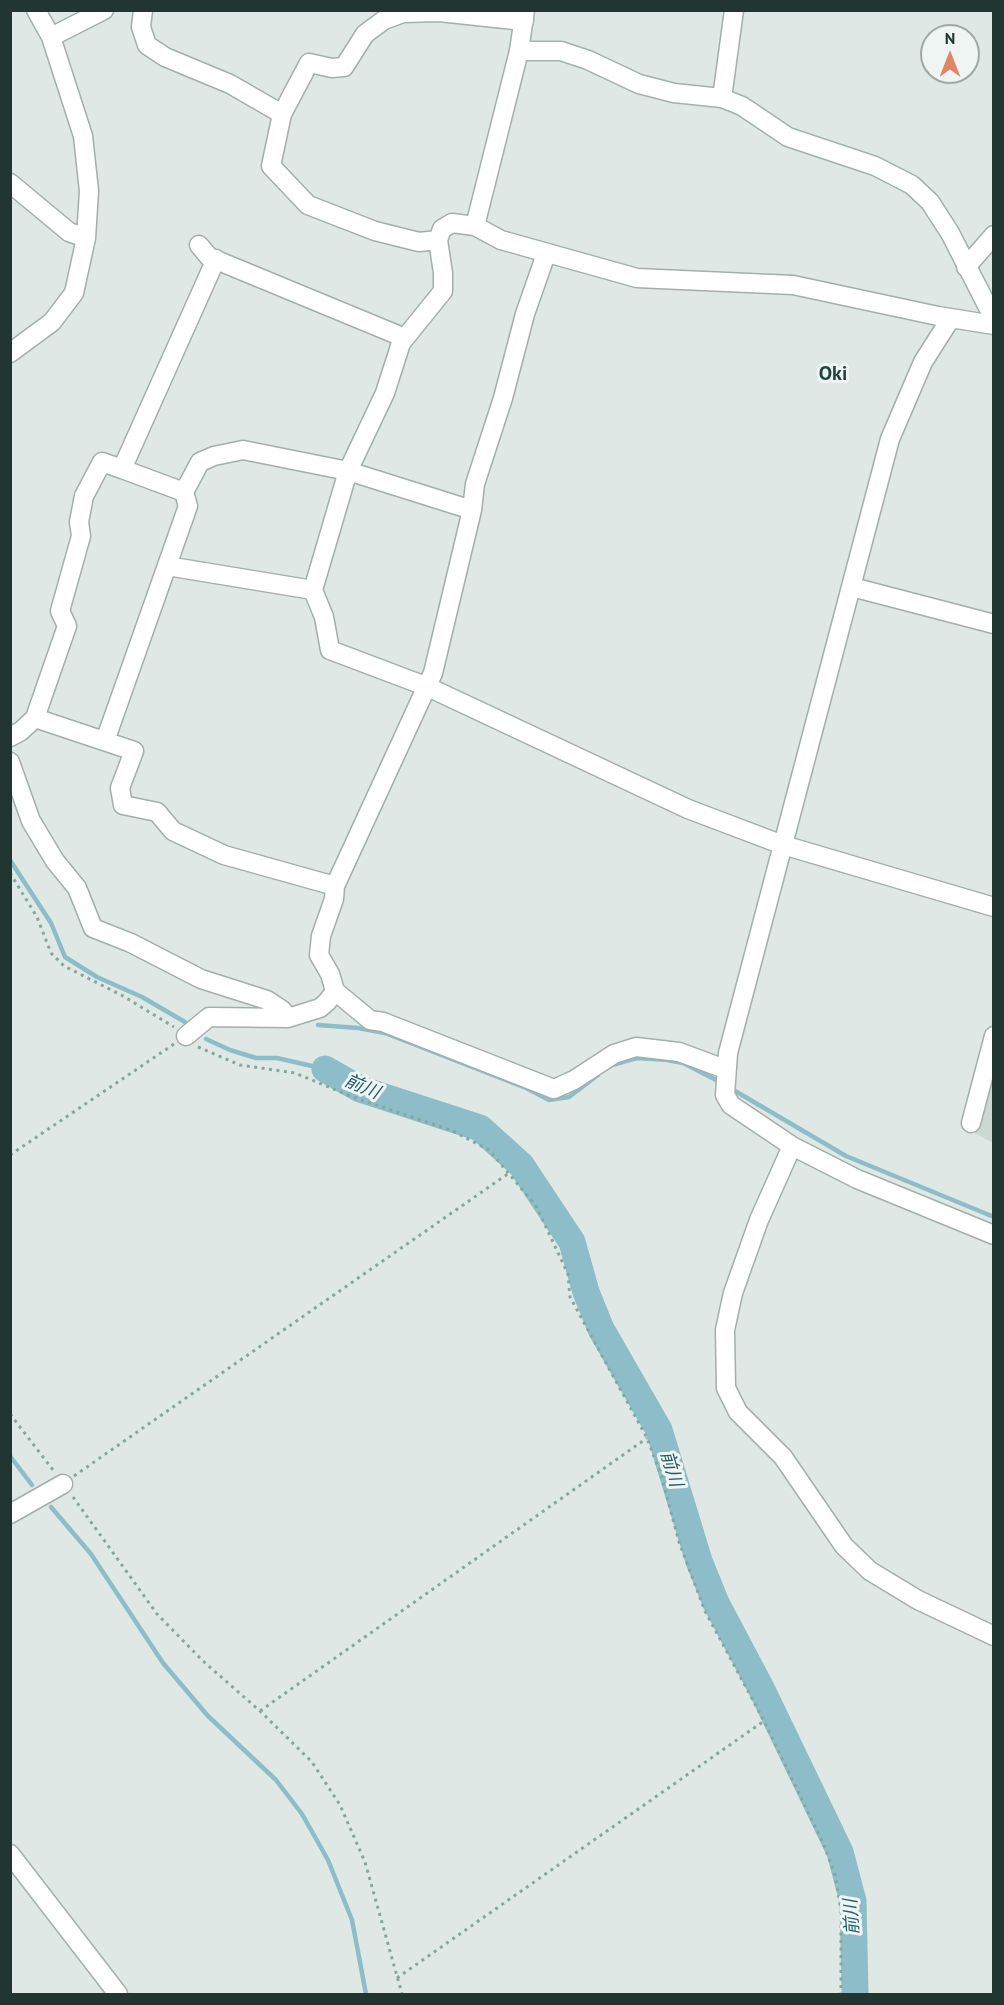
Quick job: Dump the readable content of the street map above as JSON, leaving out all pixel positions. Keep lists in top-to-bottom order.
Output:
{
  "districts": ["Oki"],
  "water": ["前川"],
  "north": "top"
}
